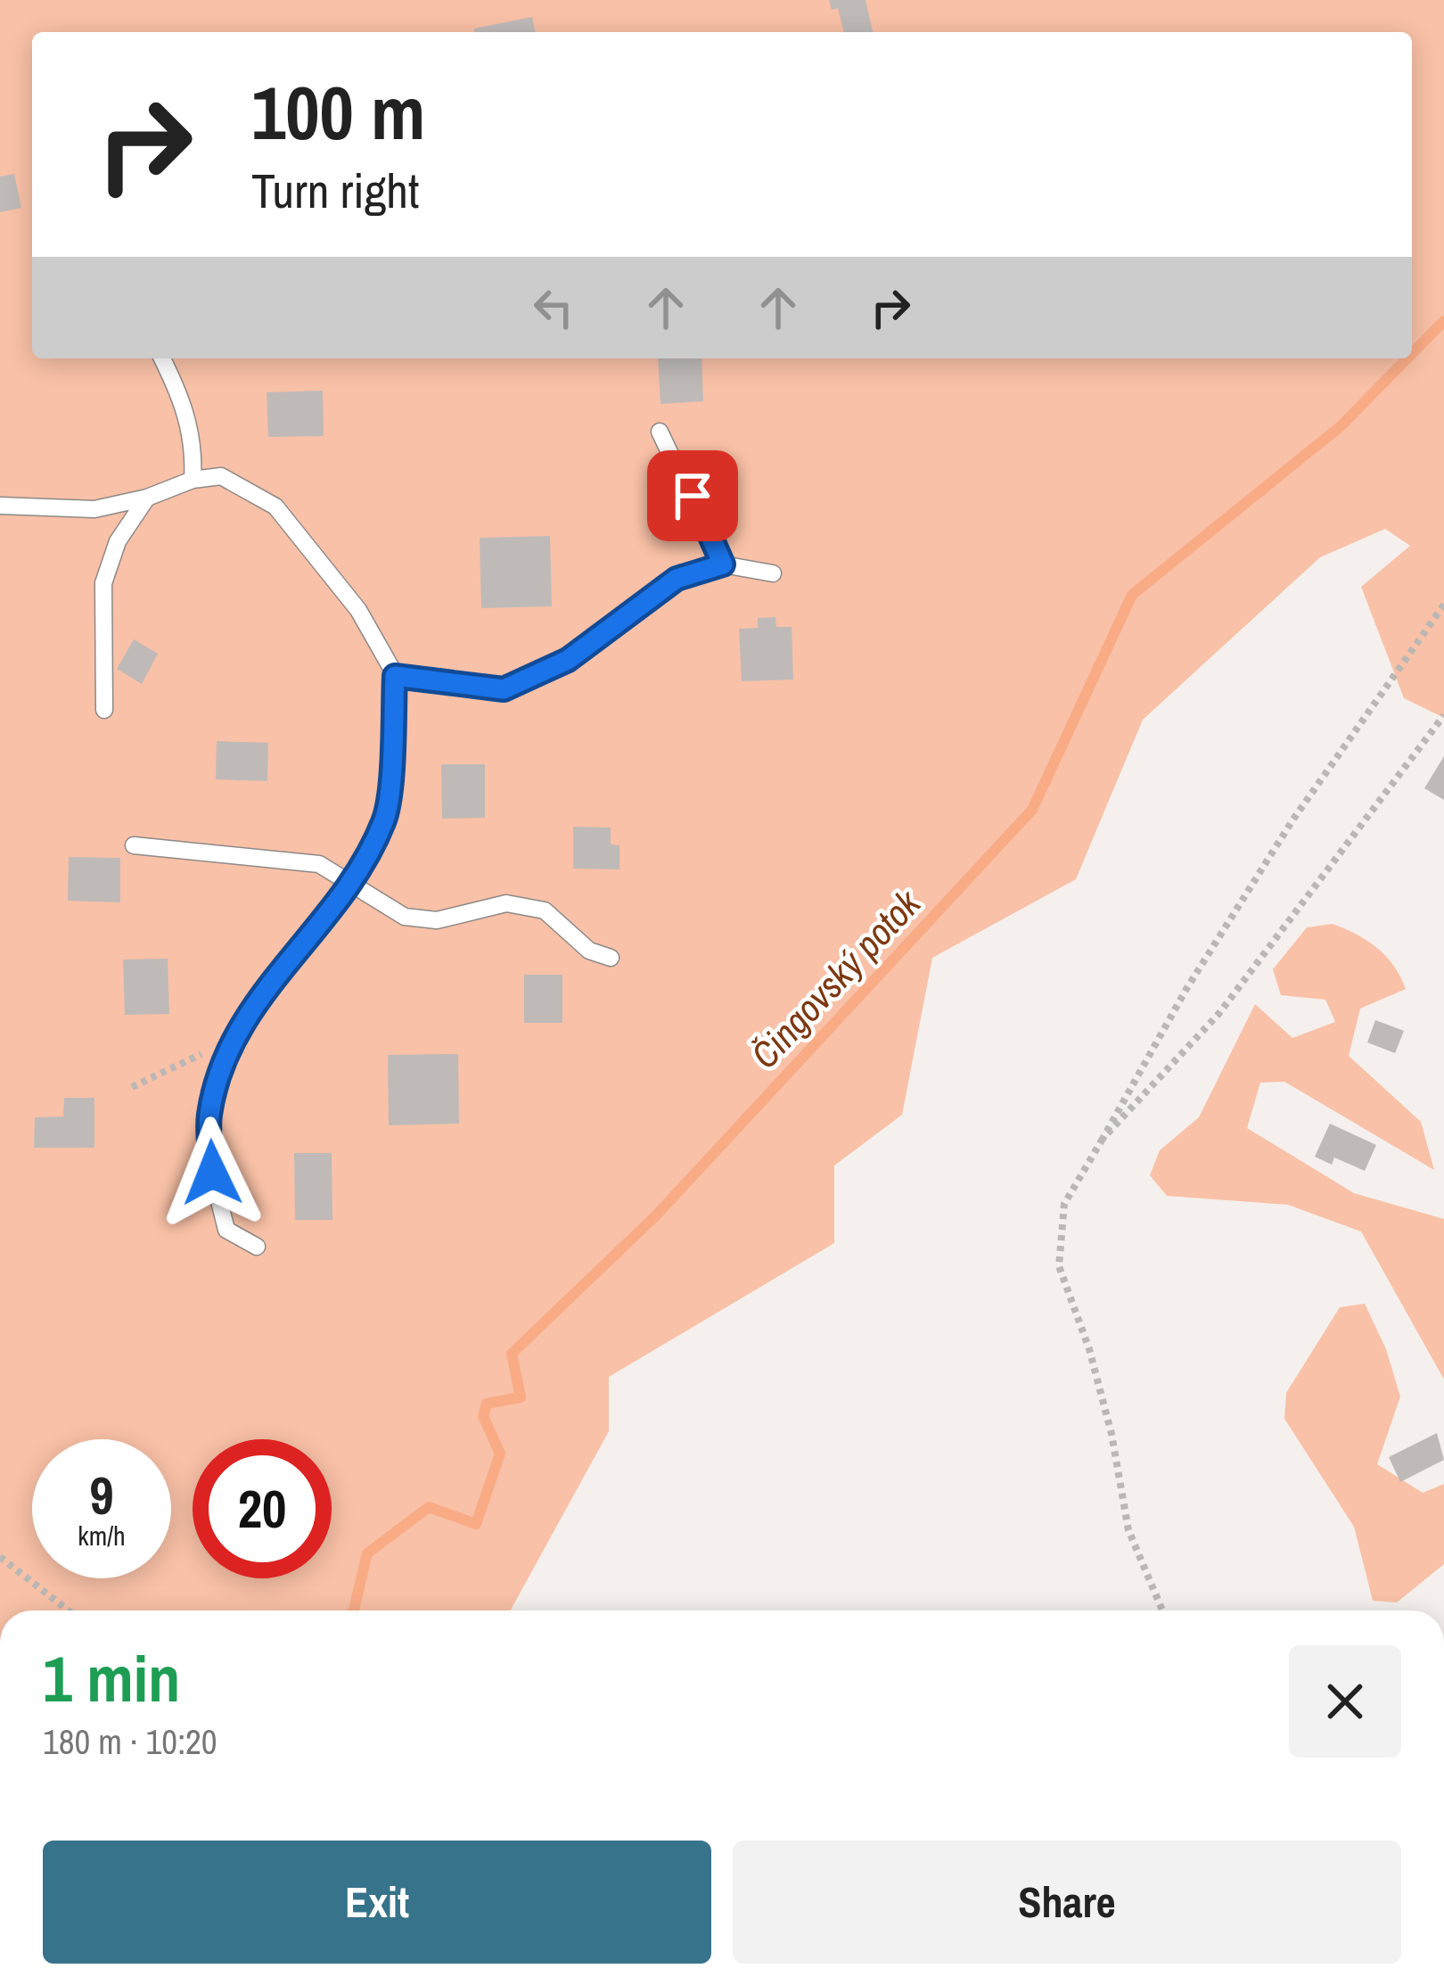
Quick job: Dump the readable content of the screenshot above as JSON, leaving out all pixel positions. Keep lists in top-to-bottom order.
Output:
{
  "water": ["Čingovský potok"],
  "page": {
    "turn": ["100 m", "Turn right"],
    "speed": "9 km/h",
    "limit": "20",
    "heading": ["1 min", "180 m · 10:20"],
    "buttons": ["Exit", "Share"]
  }
}
